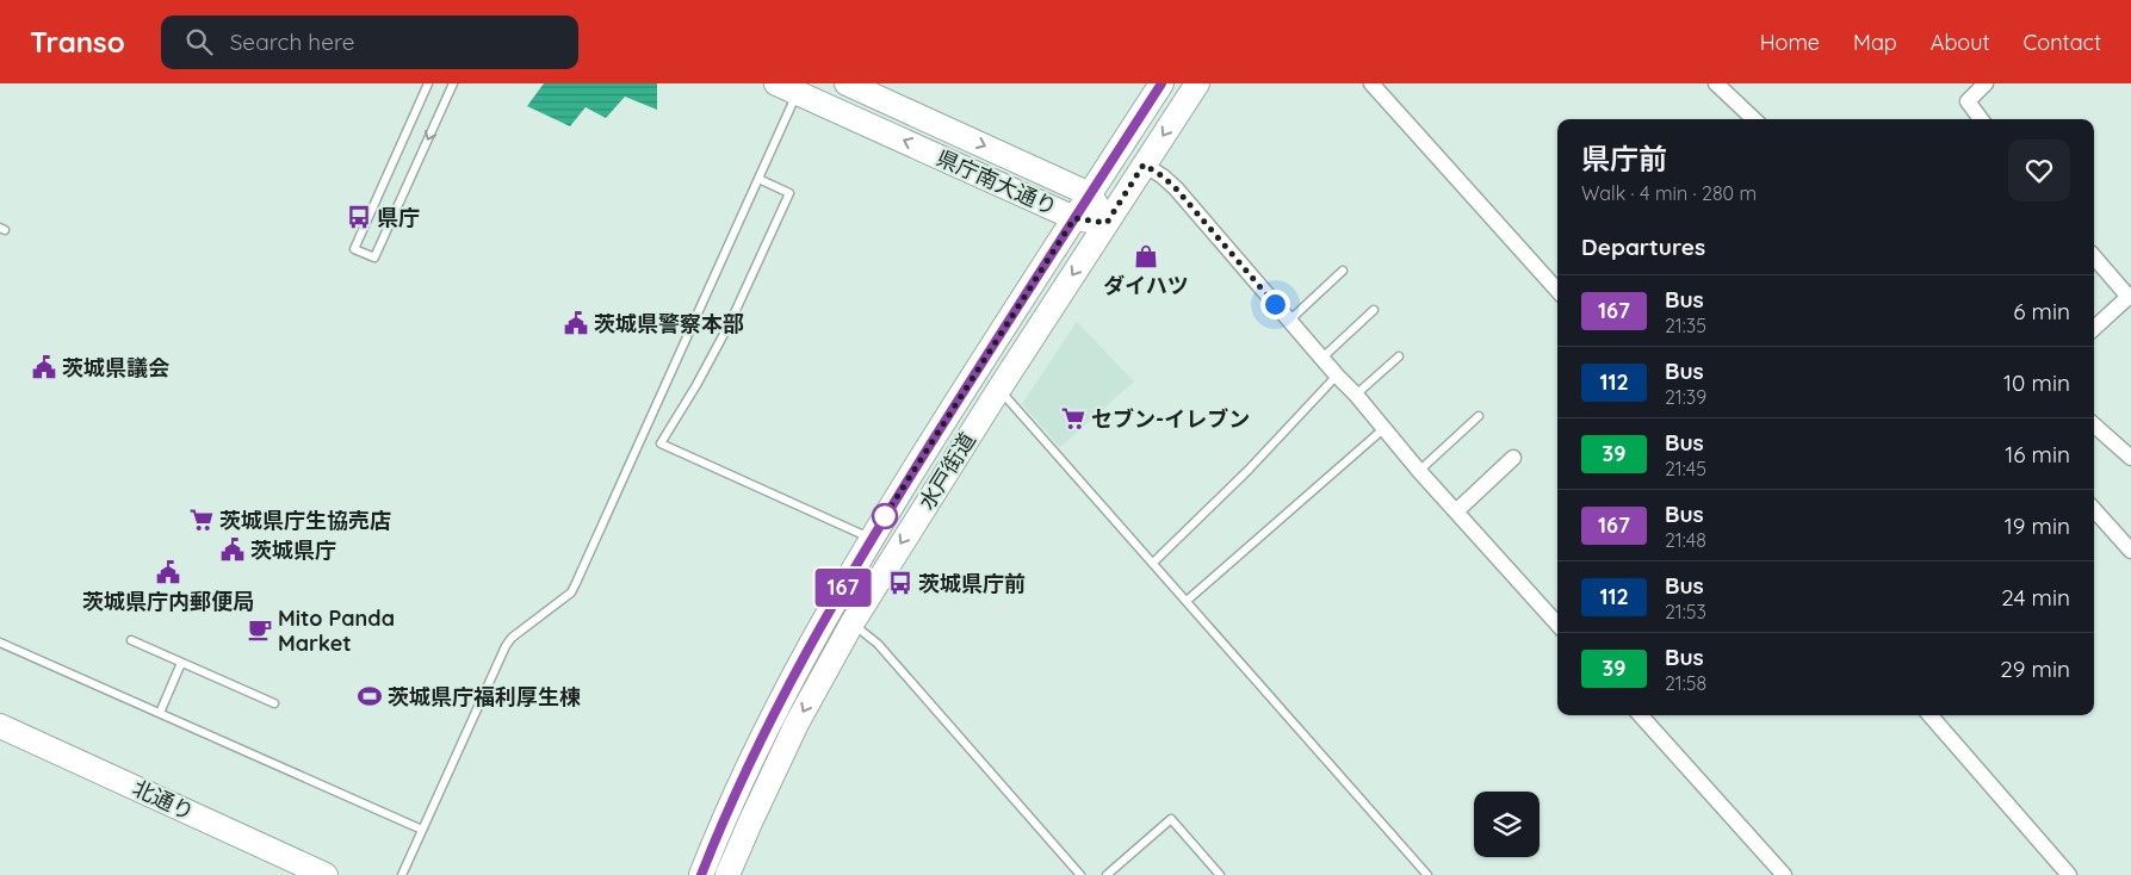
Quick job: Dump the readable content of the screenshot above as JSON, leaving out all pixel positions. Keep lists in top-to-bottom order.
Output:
{
  "streets": {
    "main road": ["県庁南大通り", "水戸街道", "北通り"]
  },
  "crossings": [
    ["県庁南大通り", "水戸街道"]
  ],
  "places": {
    "bus stop": ["県庁", "茨城県庁前"],
    "shop": ["ダイハツ"],
    "public building": [
      "茨城県警察本部",
      "茨城県議会",
      "茨城県庁",
      "茨城県庁内郵便局"
    ],
    "supermarket": ["セブン-イレブン", "茨城県庁生協売店"],
    "cafe": ["Mito Panda Market"],
    "sports": ["茨城県庁福利厚生棟"]
  },
  "lines": ["bus line 167"],
  "page": {
    "header": "Transo",
    "search": "Search here",
    "nav": [
      "Home",
      "Map",
      "About",
      "Contact"
    ],
    "on_map": "167",
    "heading": [
      ["県庁前", "Walk · 4 min · 280 m"],
      "Departures"
    ],
    "list": [
      {
        "mark": "167",
        "name": "Bus",
        "note": "21:35",
        "value": "6 min"
      },
      {
        "mark": "112",
        "name": "Bus",
        "note": "21:39",
        "value": "10 min"
      },
      {
        "mark": "39",
        "name": "Bus",
        "note": "21:45",
        "value": "16 min"
      },
      {
        "mark": "167",
        "name": "Bus",
        "note": "21:48",
        "value": "19 min"
      },
      {
        "mark": "112",
        "name": "Bus",
        "note": "21:53",
        "value": "24 min"
      },
      {
        "mark": "39",
        "name": "Bus",
        "note": "21:58",
        "value": "29 min"
      }
    ]
  }
}
